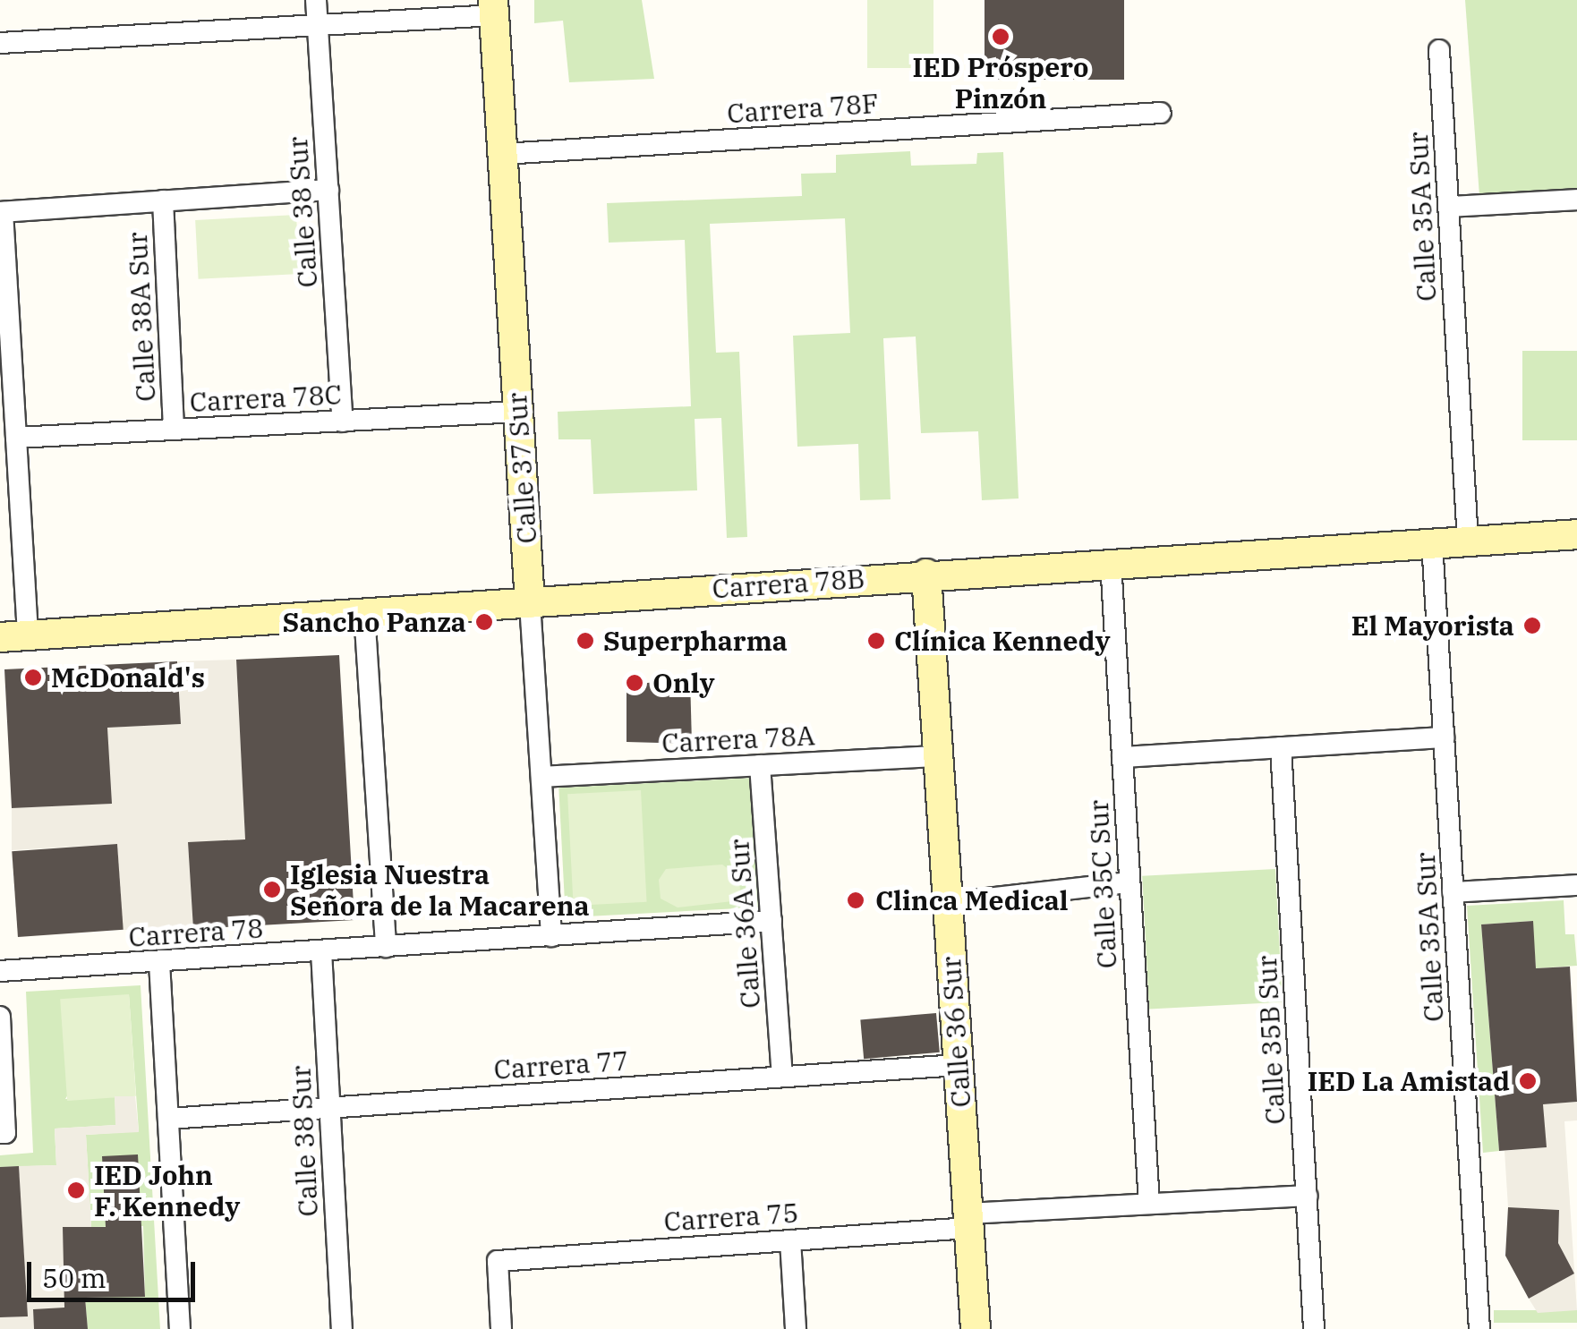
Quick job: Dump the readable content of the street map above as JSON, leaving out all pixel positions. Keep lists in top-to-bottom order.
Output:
{
  "streets": {
    "street": [
      "Carrera 78F",
      "Calle 38 Sur",
      "Calle 35A Sur",
      "Calle 38A Sur",
      "Carrera 78C",
      "Calle 37 Sur",
      "Carrera 78B",
      "Carrera 78A",
      "Calle 35C Sur",
      "Calle 36A Sur",
      "Carrera 78",
      "Calle 36 Sur",
      "Calle 35B Sur",
      "Carrera 77",
      "Carrera 75"
    ]
  },
  "crossings": [
    ["Carrera 78F", "Calle 37 Sur"],
    ["Calle 38 Sur", "Carrera 78C"],
    ["Calle 38 Sur", "Carrera 78"],
    ["Calle 38 Sur", "Carrera 77"],
    ["Calle 35A Sur", "Carrera 78B"],
    ["Calle 38A Sur", "Carrera 78C"],
    ["Carrera 78C", "Calle 37 Sur"],
    ["Calle 37 Sur", "Carrera 78B"],
    ["Calle 37 Sur", "Carrera 78A"],
    ["Calle 37 Sur", "Carrera 78"],
    ["Carrera 78B", "Calle 35C Sur"],
    ["Carrera 78B", "Calle 36 Sur"],
    ["Carrera 78A", "Calle 36A Sur"],
    ["Carrera 78A", "Calle 36 Sur"],
    ["Calle 35C Sur", "Carrera 75"],
    ["Calle 36A Sur", "Carrera 78"],
    ["Calle 36A Sur", "Carrera 77"],
    ["Calle 36 Sur", "Carrera 77"],
    ["Calle 36 Sur", "Carrera 75"],
    ["Calle 35B Sur", "Carrera 75"]
  ],
  "places": [
    "IED Próspero Pinzón",
    "Sancho Panza",
    "El Mayorista",
    "Superpharma",
    "Clínica Kennedy",
    "McDonald's",
    "Only",
    "Iglesia Nuestra Señora de la Macarena",
    "Clinca Medical",
    "IED La Amistad",
    "IED John F. Kennedy"
  ],
  "scale_bar": "50 m"
}
